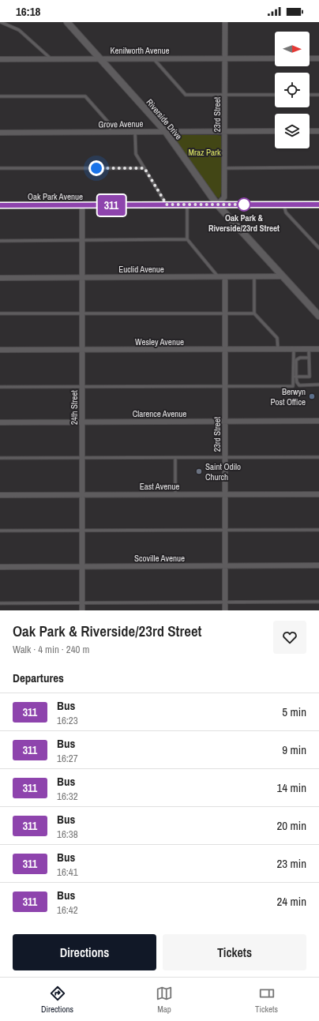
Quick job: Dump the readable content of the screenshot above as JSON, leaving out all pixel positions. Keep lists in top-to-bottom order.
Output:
{
  "streets": {
    "street": [
      "Kenilworth Avenue",
      "23rd Street",
      "Riverside Drive",
      "Grove Avenue",
      "Oak Park Avenue",
      "Euclid Avenue",
      "Wesley Avenue",
      "24th Street",
      "Clarence Avenue",
      "East Avenue",
      "Scoville Avenue"
    ]
  },
  "crossings": [
    ["Kenilworth Avenue", "23rd Street"],
    ["Kenilworth Avenue", "Riverside Drive"],
    ["23rd Street", "Riverside Drive"],
    ["23rd Street", "Grove Avenue"],
    ["23rd Street", "Oak Park Avenue"],
    ["23rd Street", "Euclid Avenue"],
    ["23rd Street", "Wesley Avenue"],
    ["23rd Street", "Clarence Avenue"],
    ["23rd Street", "East Avenue"],
    ["23rd Street", "Scoville Avenue"],
    ["Riverside Drive", "Grove Avenue"],
    ["Riverside Drive", "Oak Park Avenue"],
    ["Riverside Drive", "Euclid Avenue"],
    ["Oak Park Avenue", "24th Street"],
    ["Euclid Avenue", "24th Street"],
    ["Wesley Avenue", "24th Street"],
    ["24th Street", "Clarence Avenue"],
    ["24th Street", "East Avenue"],
    ["24th Street", "Scoville Avenue"]
  ],
  "parks": ["Mraz Park"],
  "places": ["Oak Park & Riverside/23rd Street", "Berwyn Post Office", "Saint Odilo Church"],
  "lines": ["bus line 311"],
  "north": "right",
  "page": {
    "status": "16:18",
    "on_map": "311",
    "heading": [
      ["Oak Park & Riverside/23rd Street", "Walk · 4 min · 240 m"],
      "Departures"
    ],
    "list": [
      {
        "mark": "311",
        "name": "Bus",
        "note": "16:23",
        "value": "5 min"
      },
      {
        "mark": "311",
        "name": "Bus",
        "note": "16:27",
        "value": "9 min"
      },
      {
        "mark": "311",
        "name": "Bus",
        "note": "16:32",
        "value": "14 min"
      },
      {
        "mark": "311",
        "name": "Bus",
        "note": "16:38",
        "value": "20 min"
      },
      {
        "mark": "311",
        "name": "Bus",
        "note": "16:41",
        "value": "23 min"
      },
      {
        "mark": "311",
        "name": "Bus",
        "note": "16:42",
        "value": "24 min"
      }
    ],
    "buttons": ["Directions", "Tickets"],
    "tabs": ["Directions", "Map", "Tickets"]
  }
}
